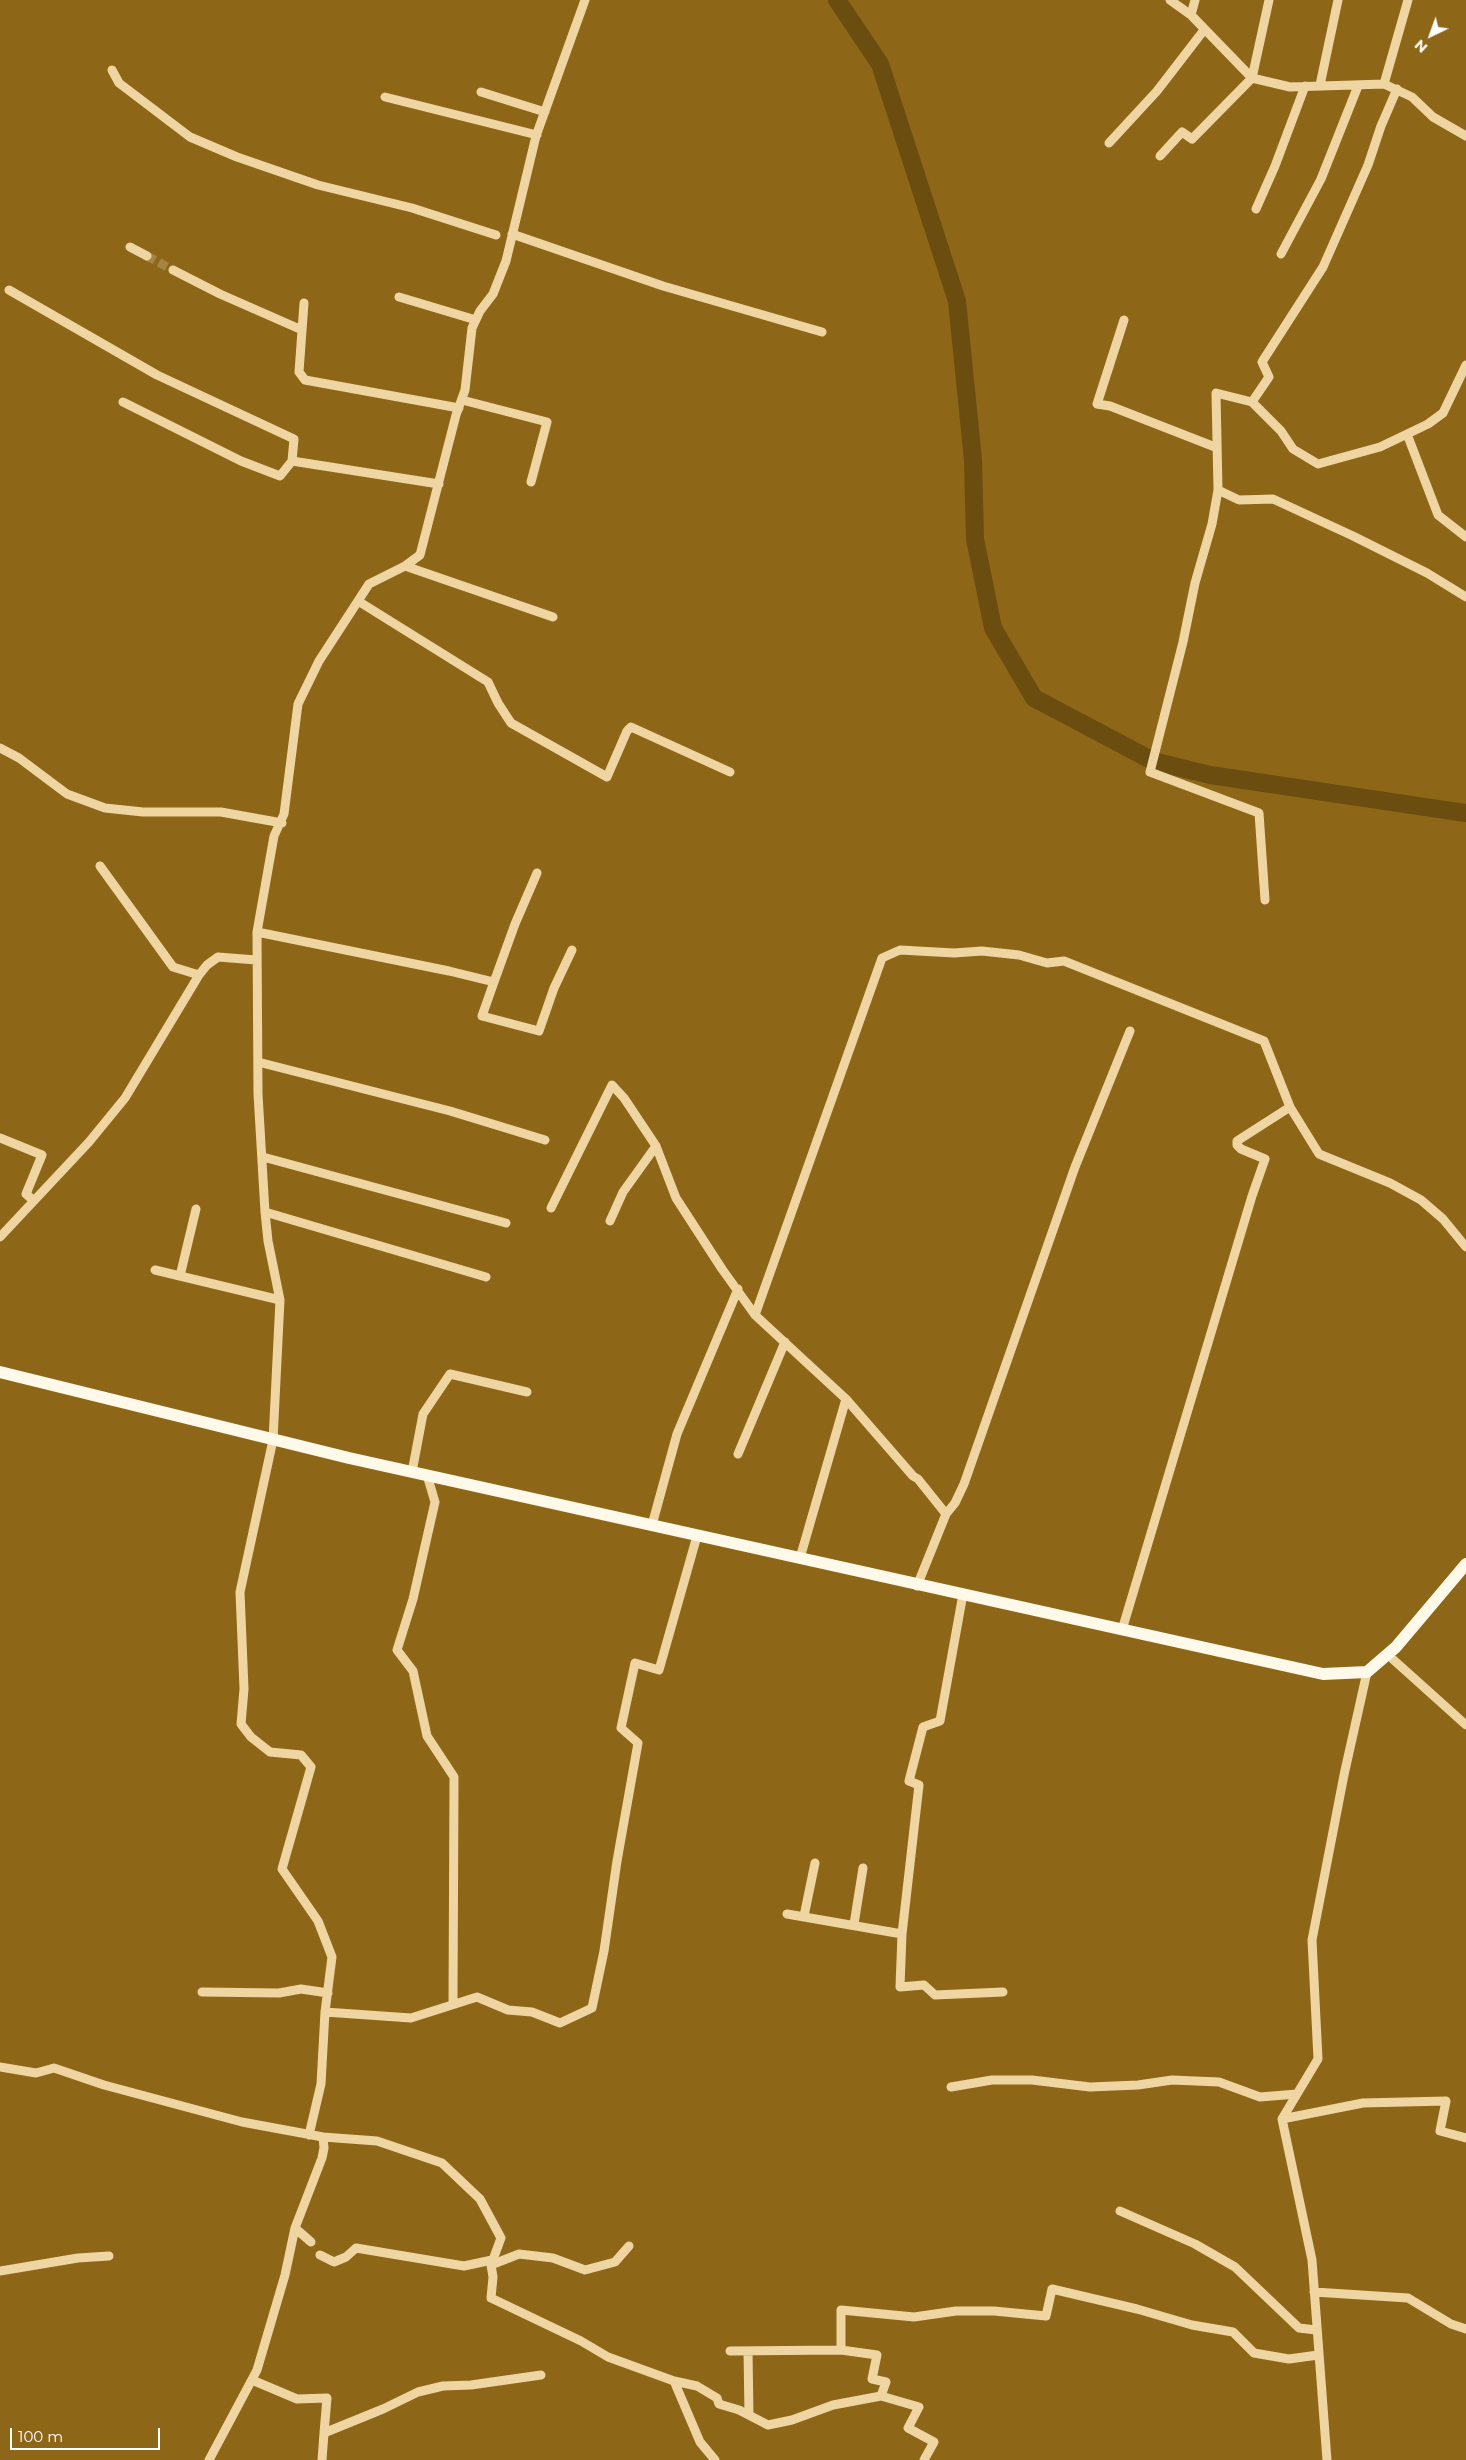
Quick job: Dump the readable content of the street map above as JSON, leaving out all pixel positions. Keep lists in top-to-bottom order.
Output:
{
  "scale_bar": "100 m",
  "north": "bottom left"
}
